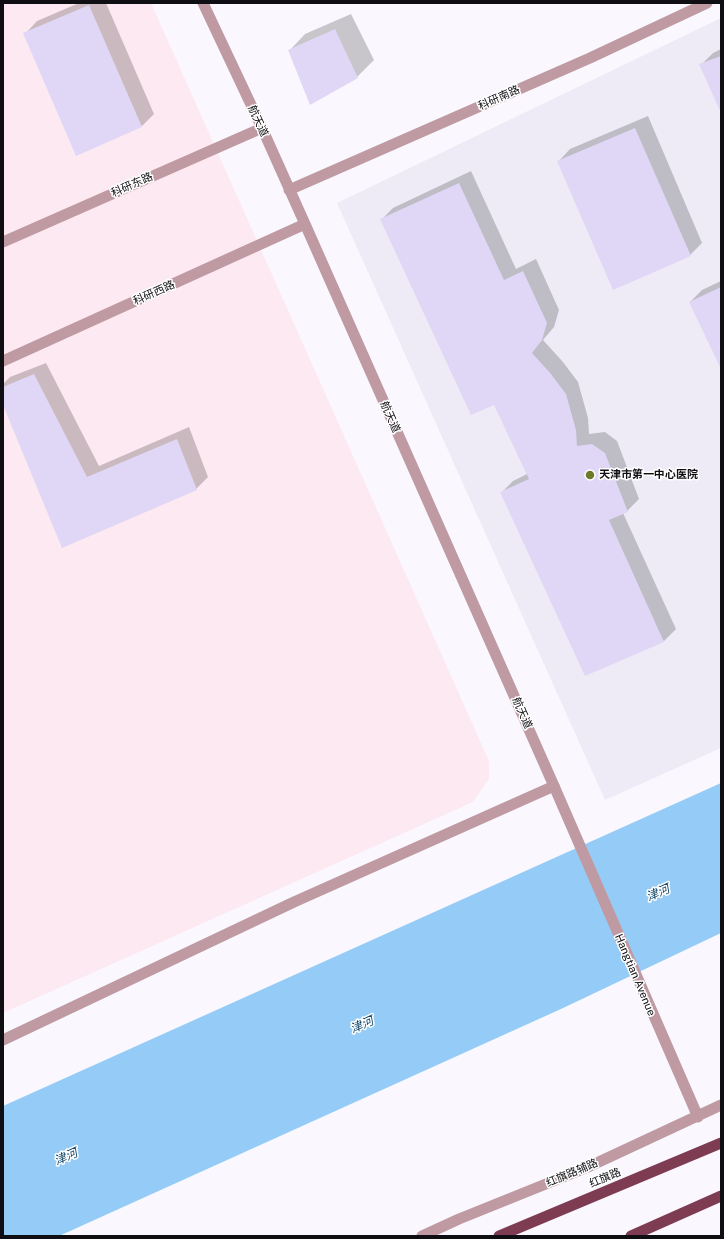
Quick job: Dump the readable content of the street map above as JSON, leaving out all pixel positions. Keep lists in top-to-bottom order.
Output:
{
  "streets": {
    "highway": ["红旗路"],
    "street": [
      "科研南路",
      "航天道",
      "科研东路",
      "科研西路",
      "Hangtian Avenue",
      "红旗路辅路"
    ]
  },
  "crossings": [
    ["科研南路", "航天道"],
    ["航天道", "科研东路"],
    ["航天道", "科研西路"],
    ["航天道", "Hangtian Avenue"],
    ["Hangtian Avenue", "红旗路辅路"]
  ],
  "water": ["津河"],
  "places": ["天津市第一中心医院"]
}
